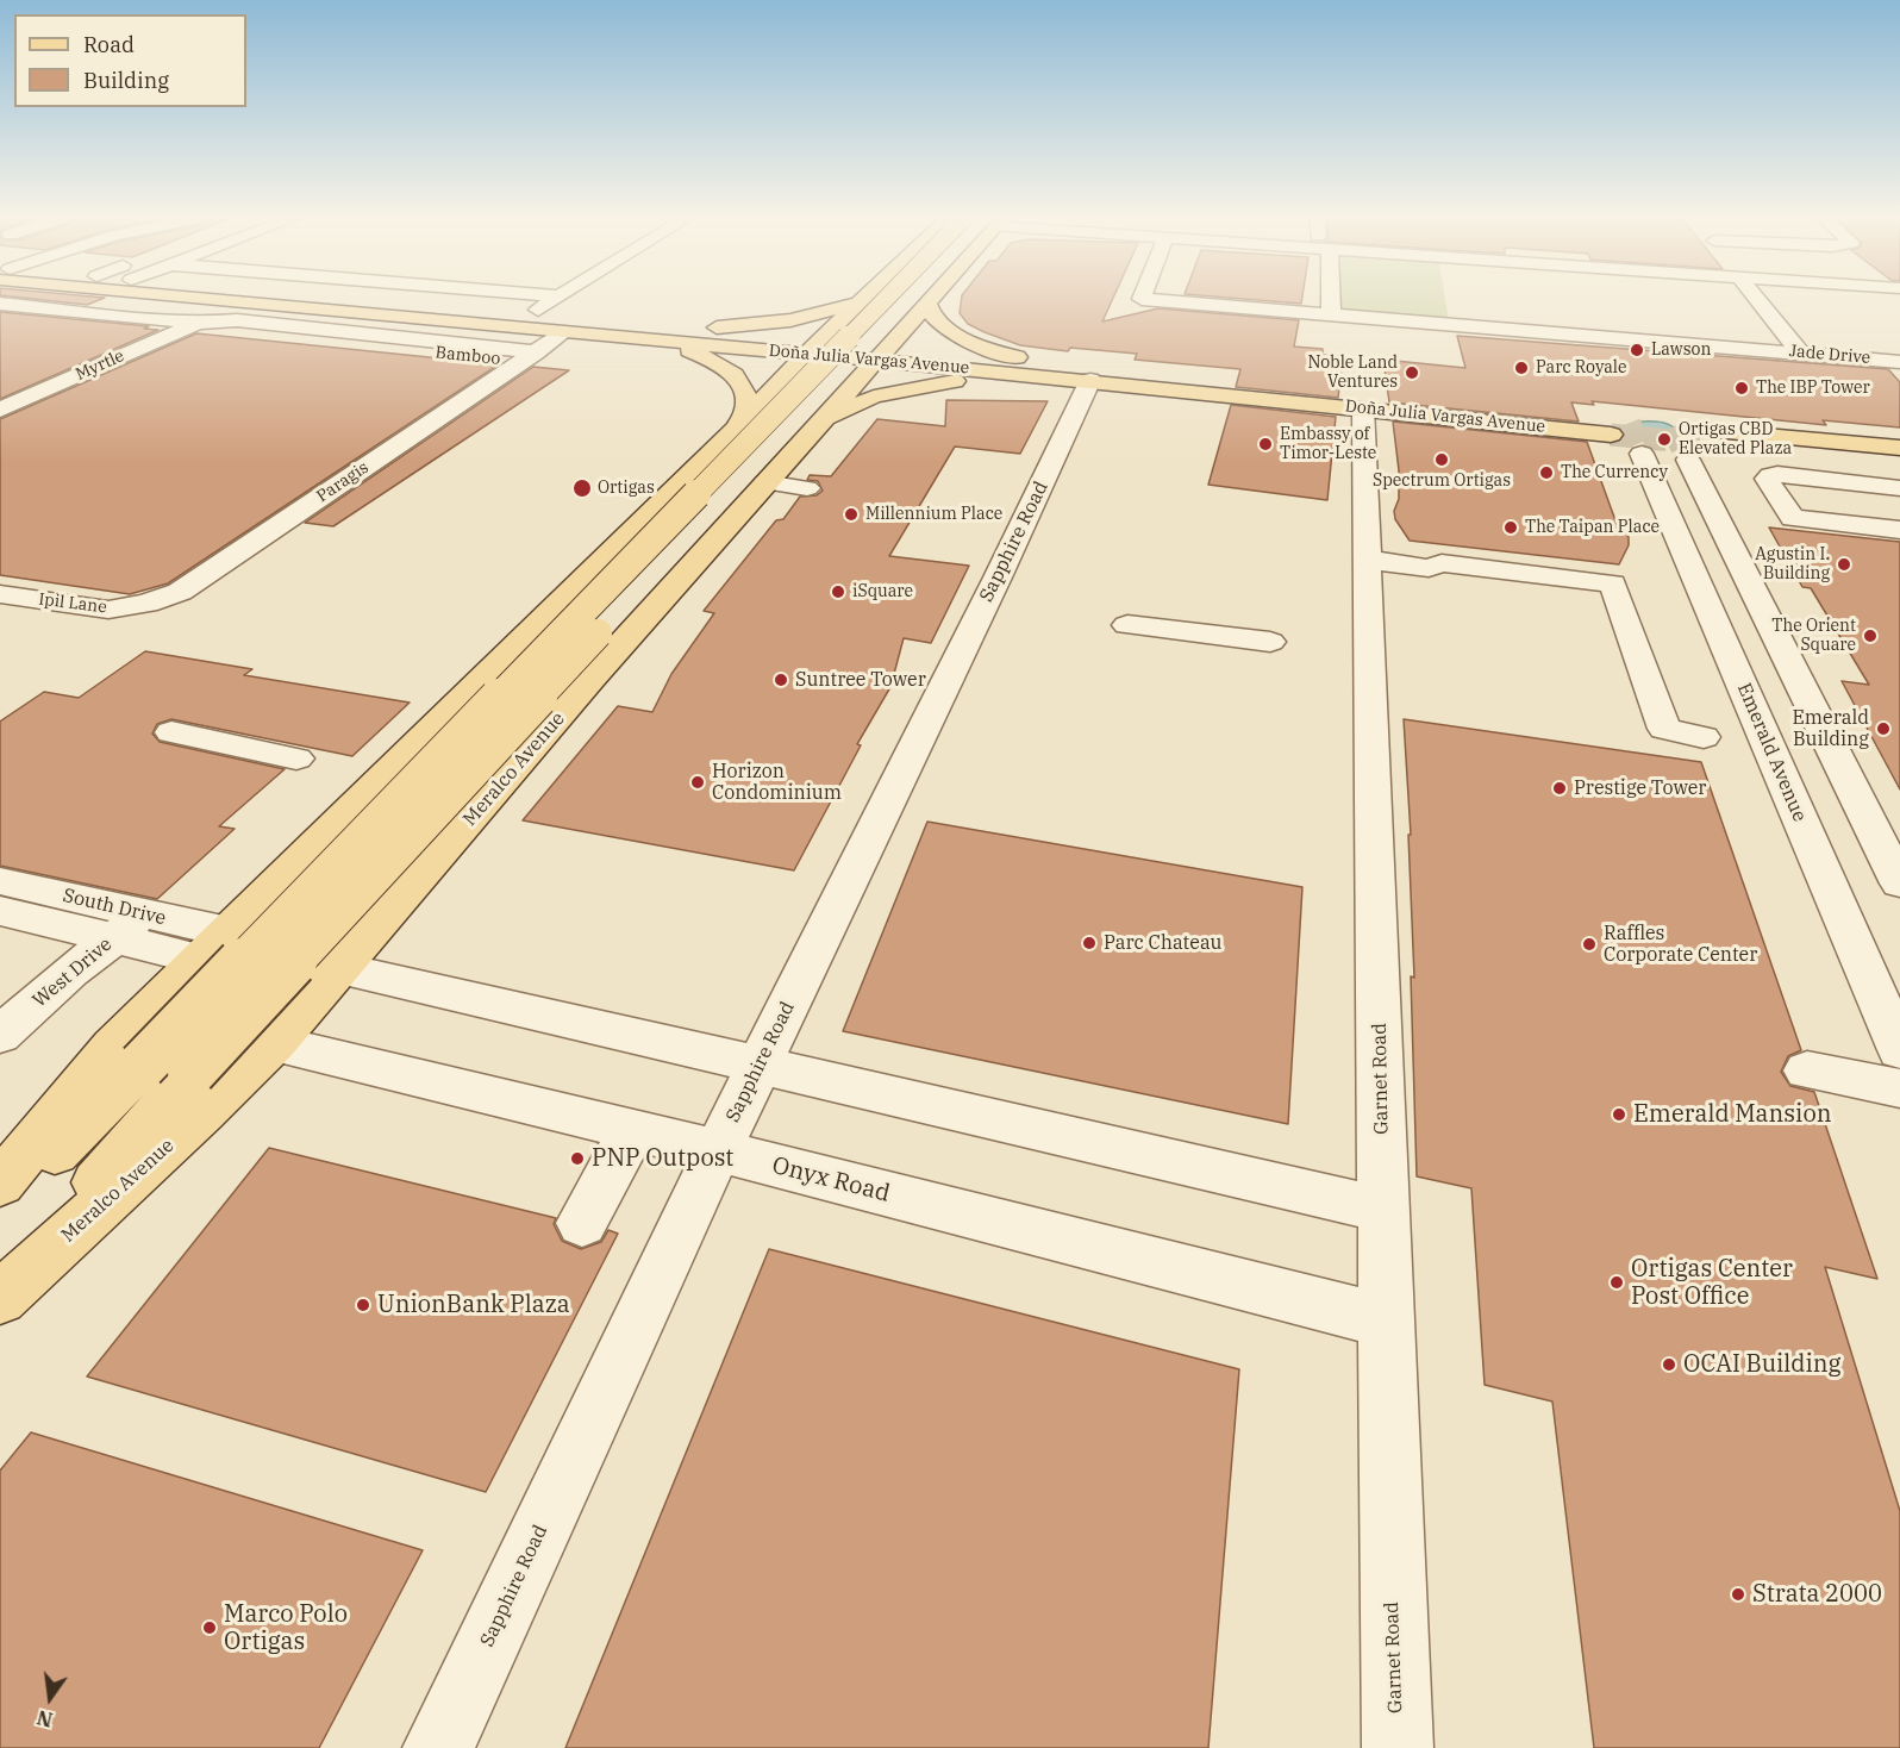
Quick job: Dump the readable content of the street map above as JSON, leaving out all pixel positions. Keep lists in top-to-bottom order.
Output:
{
  "streets": {
    "main road": ["Doña Julia Vargas Avenue", "Meralco Avenue"],
    "street": [
      "Jade Drive",
      "Bamboo",
      "Myrtle",
      "Paragis",
      "Sapphire Road",
      "Ipil Lane",
      "Emerald Avenue",
      "South Drive",
      "West Drive",
      "Garnet Road",
      "Onyx Road"
    ]
  },
  "crossings": [
    ["Bamboo", "Myrtle"],
    ["Bamboo", "Paragis"],
    ["Doña Julia Vargas Avenue", "Paragis"],
    ["Doña Julia Vargas Avenue", "Sapphire Road"],
    ["Doña Julia Vargas Avenue", "Meralco Avenue"],
    ["Doña Julia Vargas Avenue", "Garnet Road"],
    ["Paragis", "Ipil Lane"],
    ["Sapphire Road", "Onyx Road"],
    ["Meralco Avenue", "Onyx Road"],
    ["South Drive", "West Drive"],
    ["Garnet Road", "Onyx Road"]
  ],
  "places": [
    "Lawson",
    "Parc Royale",
    "Noble Land Ventures",
    "The IBP Tower",
    "Ortigas CBD Elevated Plaza",
    "Embassy of Timor-Leste",
    "Spectrum Ortigas",
    "The Currency",
    "Ortigas",
    "Millennium Place",
    "The Taipan Place",
    "Agustin I. Building",
    "iSquare",
    "The Orient Square",
    "Suntree Tower",
    "Emerald Building",
    "Horizon Condominium",
    "Prestige Tower",
    "Parc Chateau",
    "Raffles Corporate Center",
    "Emerald Mansion",
    "PNP Outpost",
    "Ortigas Center Post Office",
    "UnionBank Plaza",
    "OCAI Building",
    "Strata 2000",
    "Marco Polo Ortigas"
  ],
  "legend": ["Road", "Building"],
  "north": "bottom"
}
